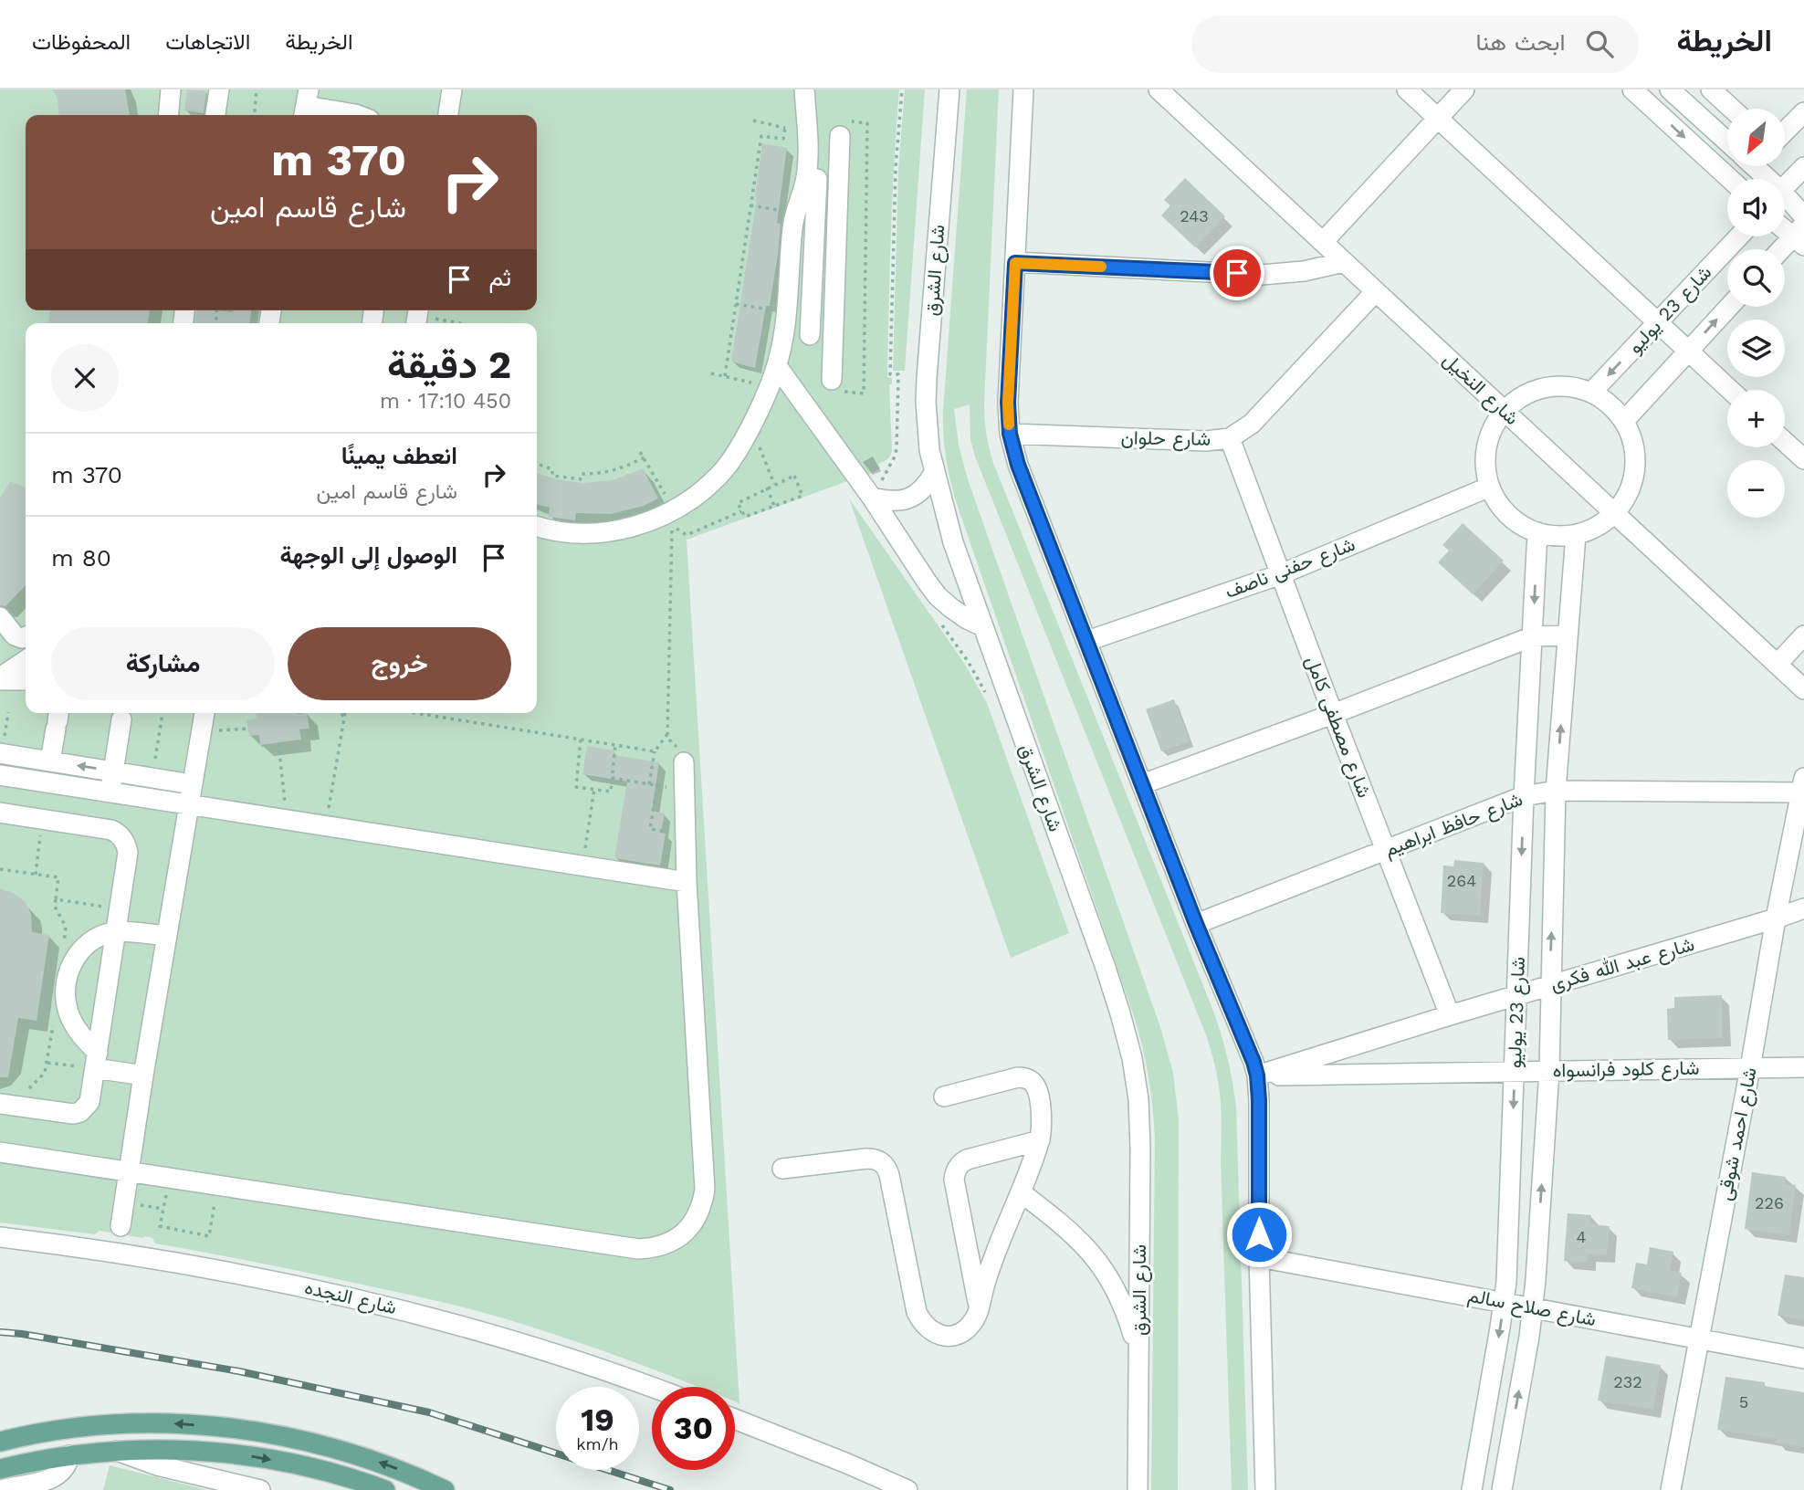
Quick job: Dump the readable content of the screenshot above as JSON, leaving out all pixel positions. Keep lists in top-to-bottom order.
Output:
{
  "streets": {
    "street": [
      "شارع الشرق",
      "شارع 23 يوليو",
      "شارع النخيل",
      "شارع حلوان",
      "شارع حفنى ناصف",
      "شارع مصطفى كامل",
      "شارع حافظ ابراهيم",
      "شارع عبد الله فكرى",
      "شارع كلود فرانسواه",
      "شارع احمد شوقى",
      "شارع النجده",
      "شارع صلاح سالم"
    ]
  },
  "crossings": [
    ["شارع 23 يوليو", "شارع حافظ ابراهيم"],
    ["شارع 23 يوليو", "شارع عبد الله فكرى"],
    ["شارع 23 يوليو", "شارع كلود فرانسواه"],
    ["شارع 23 يوليو", "شارع صلاح سالم"],
    ["شارع النخيل", "شارع حلوان"],
    ["شارع حلوان", "شارع مصطفى كامل"],
    ["شارع حفنى ناصف", "شارع مصطفى كامل"],
    ["شارع مصطفى كامل", "شارع حافظ ابراهيم"],
    ["شارع مصطفى كامل", "شارع عبد الله فكرى"],
    ["شارع حافظ ابراهيم", "شارع احمد شوقى"],
    ["شارع عبد الله فكرى", "شارع كلود فرانسواه"],
    ["شارع عبد الله فكرى", "شارع احمد شوقى"],
    ["شارع كلود فرانسواه", "شارع احمد شوقى"],
    ["شارع احمد شوقى", "شارع صلاح سالم"]
  ],
  "house_numbers": [
    "243",
    "264",
    "226",
    "4",
    "232",
    "5"
  ],
  "north": "bottom left",
  "page": {
    "header": "الخريطة",
    "search": "ابحث هنا",
    "nav": ["الخريطة", "الاتجاهات", "المحفوظات"],
    "map_buttons": ["+", "−"],
    "turn": ["370 m", "شارع قاسم امين"],
    "then": "ثم",
    "heading": ["2 دقيقة", "450 m · 17:10"],
    "list": [
      {
        "name": "انعطف يمينًا",
        "note": "شارع قاسم امين",
        "value": "370 m"
      },
      {
        "name": "الوصول إلى الوجهة",
        "value": "80 m"
      }
    ],
    "buttons": ["خروج", "مشاركة"],
    "speed": "19 km/h",
    "limit": "30"
  }
}
